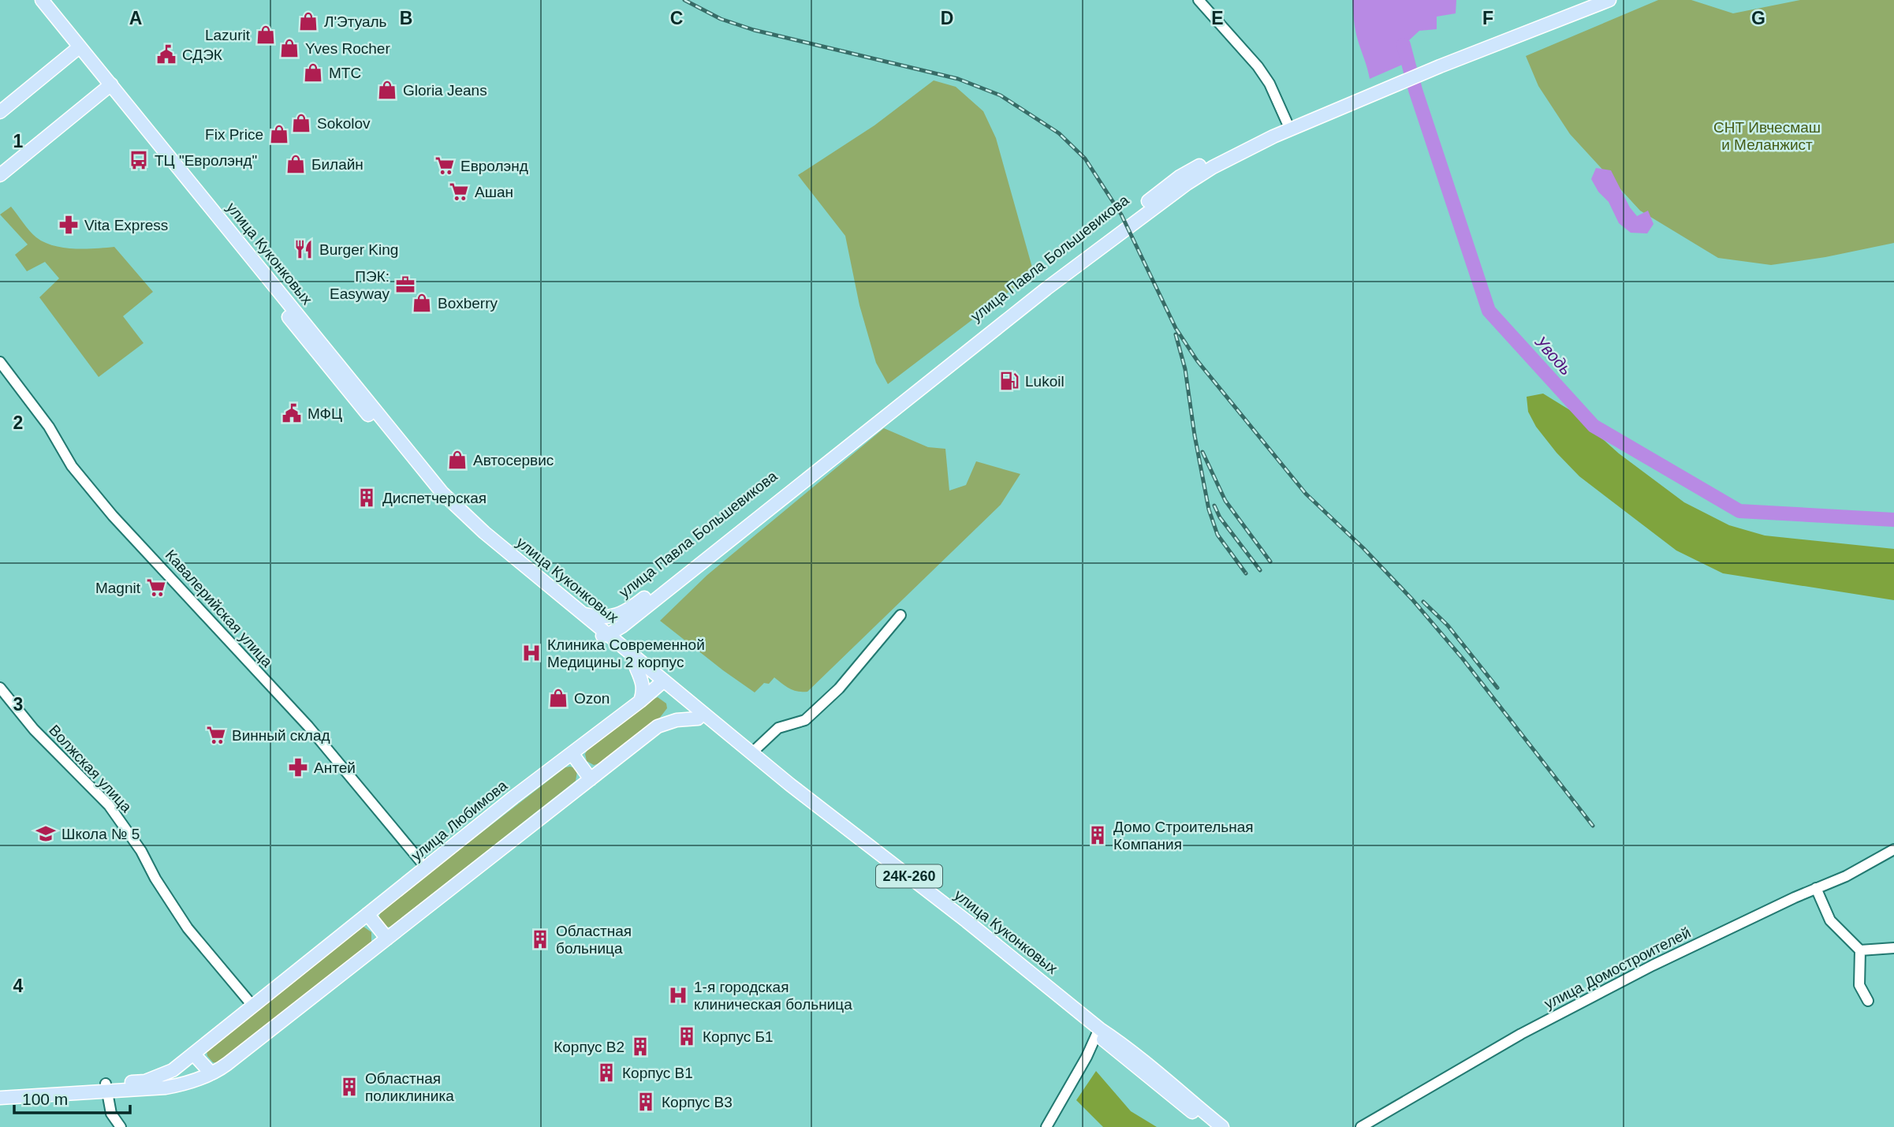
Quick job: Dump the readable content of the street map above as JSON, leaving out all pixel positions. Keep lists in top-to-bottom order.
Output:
{
  "streets": {
    "main road": [
      "улица Куконковых",
      "улица Павла Большевикова",
      "улица Любимова",
      "24К-260"
    ],
    "street": ["Кавалерийская улица", "Волжская улица", "улица Домостроителей"]
  },
  "crossings": [
    ["улица Куконковых", "улица Павла Большевикова"],
    ["улица Куконковых", "улица Любимова"],
    ["Кавалерийская улица", "улица Любимова"],
    ["Волжская улица", "улица Любимова"]
  ],
  "water": ["Уводь"],
  "parks": ["СНТ Ивчесмаш и Меланжист"],
  "places": {
    "shop": [
      "Л'Этуаль",
      "Lazurit",
      "Yves Rocher",
      "МТС",
      "Gloria Jeans",
      "Sokolov",
      "Fix Price",
      "Билайн",
      "Boxberry",
      "Автосервис",
      "Ozon"
    ],
    "public building": ["СДЭК", "МФЦ"],
    "bus stop": ["ТЦ \"Евролэнд\""],
    "supermarket": [
      "Евролэнд",
      "Ашан",
      "Magnit",
      "Винный склад"
    ],
    "pharmacy": ["Vita Express", "Антей"],
    "restaurant": ["Burger King"],
    "office": ["ПЭК: Easyway"],
    "fuel station": ["Lukoil"],
    "building": [
      "Диспетчерская",
      "Домо Строительная Компания",
      "Областная больница",
      "Корпус Б1",
      "Корпус В2",
      "Корпус В1",
      "Областная поликлиника",
      "Корпус В3"
    ],
    "hospital": ["Клиника Современной Медицины 2 корпус", "1-я городская клиническая больница"],
    "school or university": ["Школа № 5"]
  },
  "scale_bar": "100 m",
  "grid": {
    "columns": [
      "A",
      "B",
      "C",
      "D",
      "E",
      "F",
      "G"
    ],
    "rows": [
      "1",
      "2",
      "3",
      "4"
    ]
  }
}
